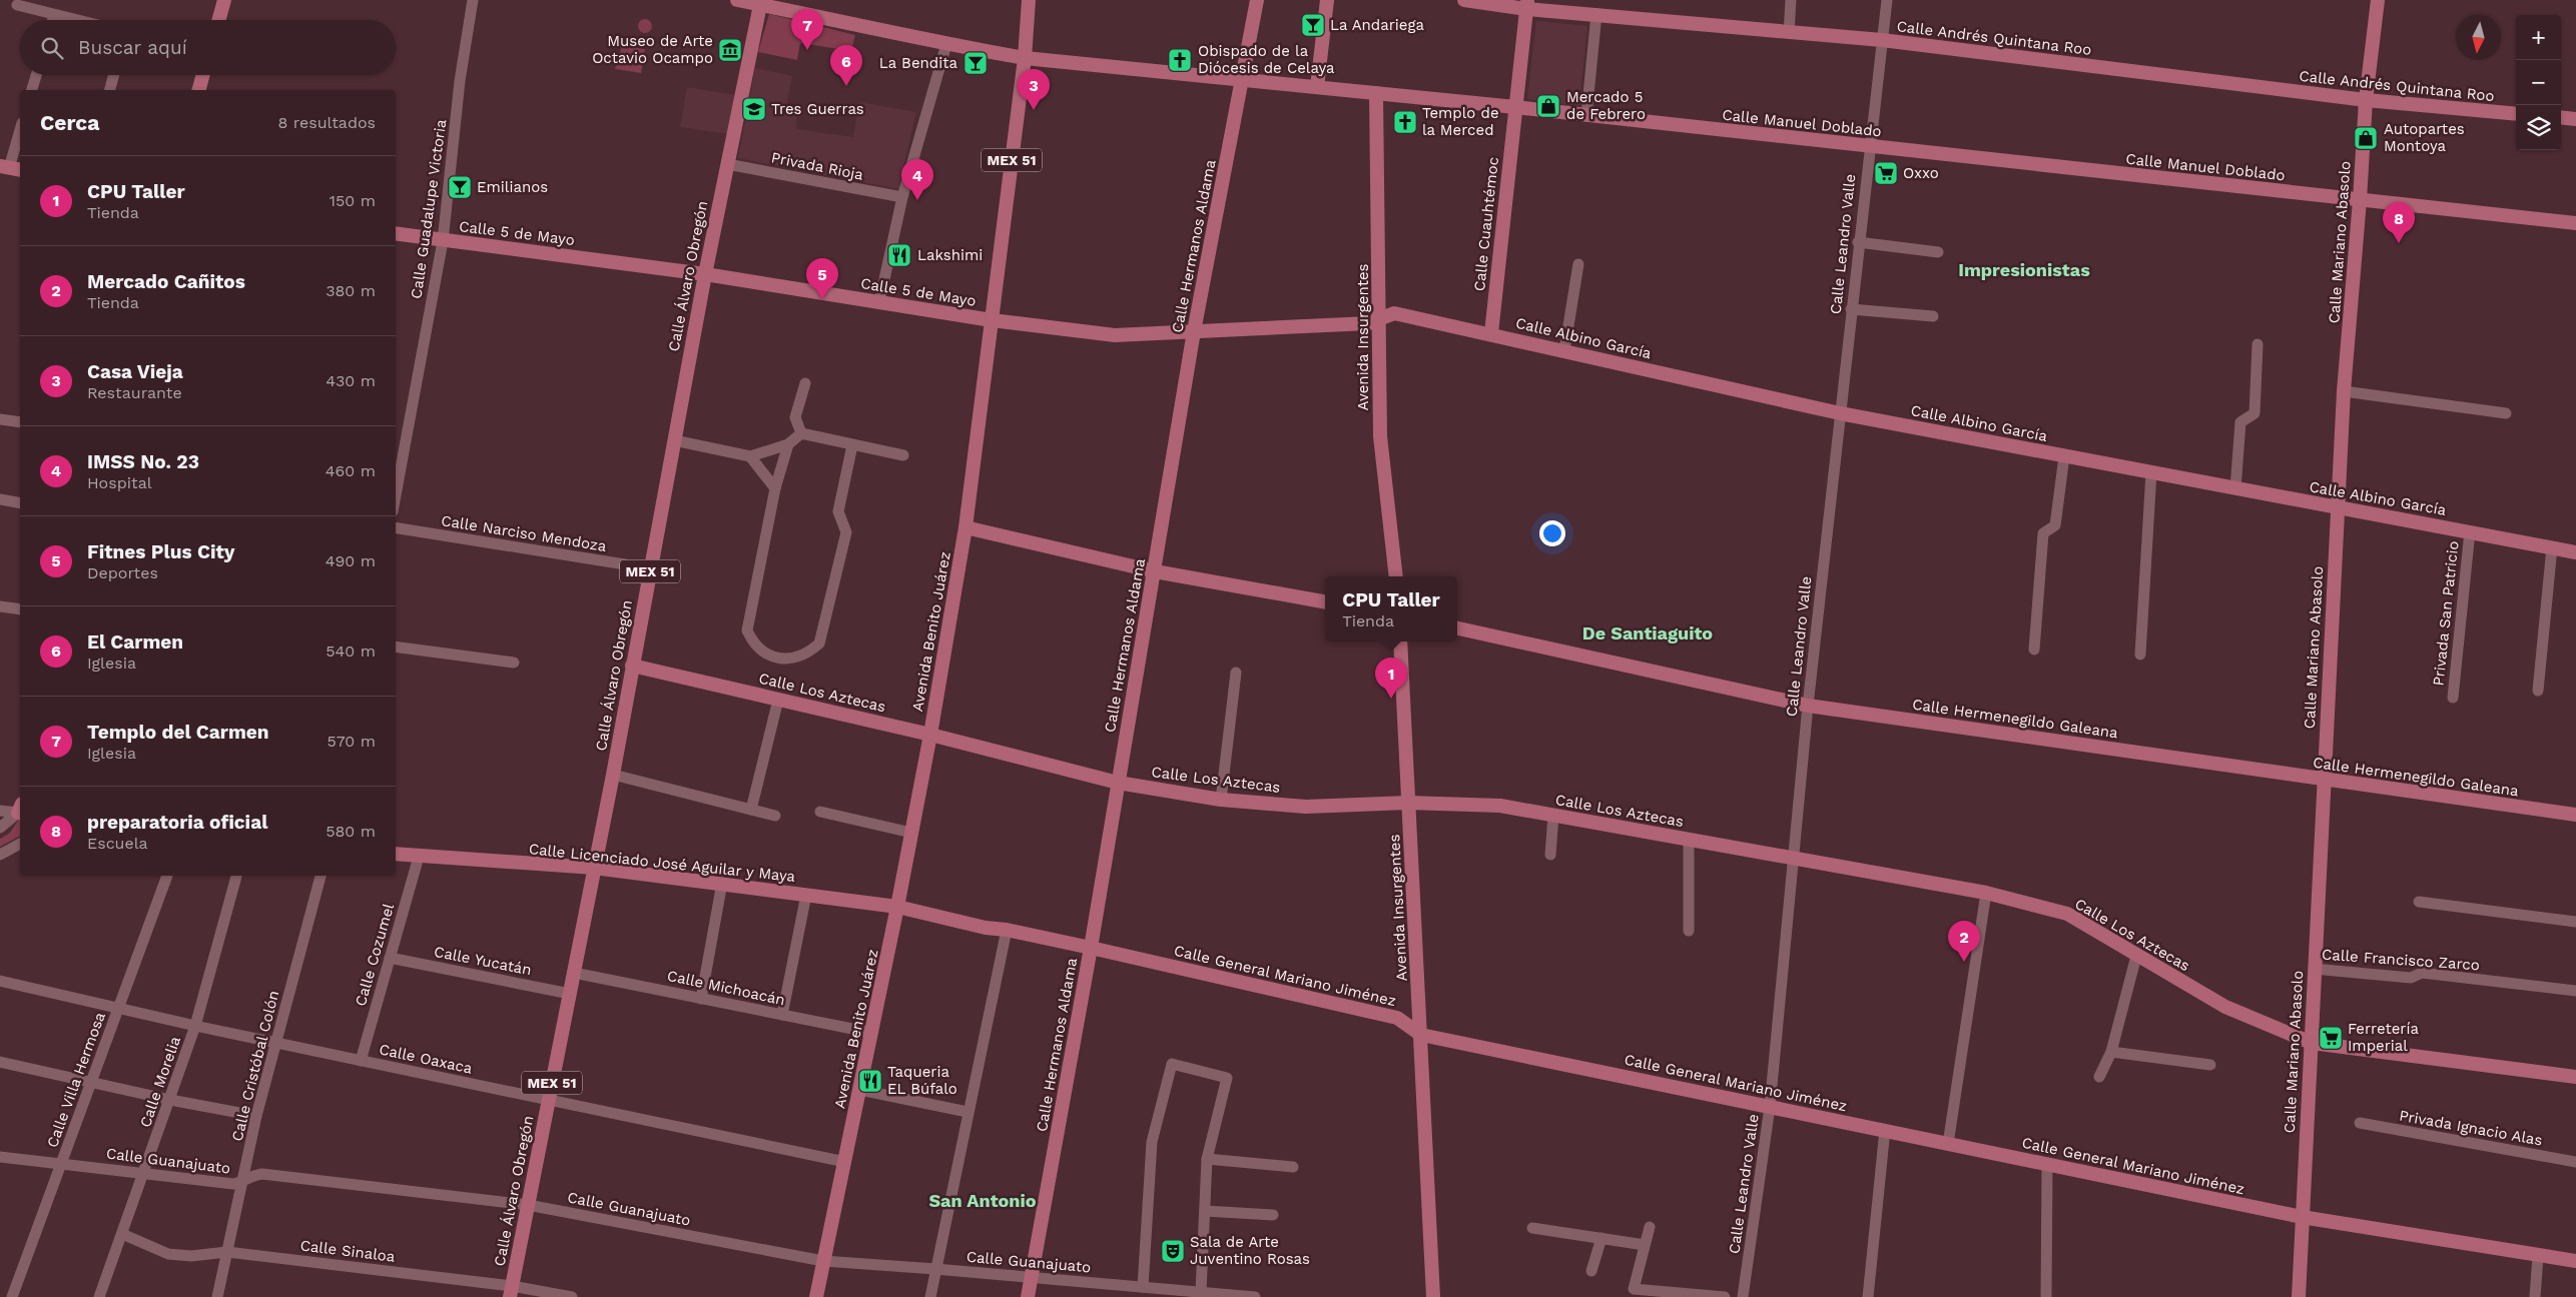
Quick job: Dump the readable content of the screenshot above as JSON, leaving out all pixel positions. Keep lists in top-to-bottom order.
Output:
{
  "streets": {
    "main road": [
      "Calle Andrés Quintana Roo",
      "Calle Manuel Doblado",
      "MEX 51",
      "Calle Cuauhtémoc",
      "Calle 5 de Mayo",
      "Calle Mariano Abasolo",
      "Calle Hermanos Aldama",
      "Calle Álvaro Obregón",
      "Avenida Insurgentes",
      "Calle Albino García",
      "Avenida Benito Juárez",
      "Calle Los Aztecas",
      "Calle Hermenegildo Galeana",
      "Calle Licenciado José Aguilar y Maya",
      "Calle General Mariano Jiménez"
    ],
    "street": [
      "Privada Rioja",
      "Calle Guadalupe Victoria",
      "Calle Leandro Valle",
      "Calle Narciso Mendoza",
      "Privada San Patricio",
      "Calle Cozumel",
      "Calle Francisco Zarco",
      "Calle Yucatán",
      "Calle Michoacán",
      "Calle Oaxaca",
      "Calle Cristóbal Colón",
      "Calle Villa Hermosa",
      "Calle Morelia",
      "Privada Ignacio Alas",
      "Calle Guanajuato",
      "Calle Sinaloa"
    ]
  },
  "crossings": [
    ["Calle Andrés Quintana Roo", "Calle Cuauhtémoc"],
    ["Calle Andrés Quintana Roo", "Calle Mariano Abasolo"],
    ["Calle Andrés Quintana Roo", "Calle Leandro Valle"],
    ["Calle Manuel Doblado", "Calle Cuauhtémoc"],
    ["Calle Manuel Doblado", "Calle Mariano Abasolo"],
    ["Calle Manuel Doblado", "Calle Leandro Valle"],
    ["Calle Manuel Doblado", "Calle Hermanos Aldama"],
    ["Calle Manuel Doblado", "Calle Álvaro Obregón"],
    ["Calle Manuel Doblado", "Avenida Insurgentes"],
    ["Calle Manuel Doblado", "Avenida Benito Juárez"],
    ["Privada Rioja", "Calle Álvaro Obregón"],
    ["Calle Guadalupe Victoria", "Calle 5 de Mayo"],
    ["Calle Cuauhtémoc", "Calle Albino García"],
    ["Calle 5 de Mayo", "Calle Hermanos Aldama"],
    ["Calle 5 de Mayo", "Calle Álvaro Obregón"],
    ["Calle 5 de Mayo", "Avenida Insurgentes"],
    ["Calle 5 de Mayo", "Calle Albino García"],
    ["Calle 5 de Mayo", "Avenida Benito Juárez"],
    ["Calle Mariano Abasolo", "Calle Albino García"],
    ["Calle Mariano Abasolo", "Calle Los Aztecas"],
    ["Calle Mariano Abasolo", "Calle Hermenegildo Galeana"],
    ["Calle Mariano Abasolo", "Calle Francisco Zarco"],
    ["Calle Mariano Abasolo", "Calle General Mariano Jiménez"],
    ["Calle Leandro Valle", "Calle Albino García"],
    ["Calle Leandro Valle", "Calle Los Aztecas"],
    ["Calle Leandro Valle", "Calle Hermenegildo Galeana"],
    ["Calle Leandro Valle", "Calle General Mariano Jiménez"],
    ["Calle Hermanos Aldama", "Calle Los Aztecas"],
    ["Calle Hermanos Aldama", "Calle General Mariano Jiménez"],
    ["Calle Hermanos Aldama", "Calle Guanajuato"],
    ["Calle Álvaro Obregón", "Calle Narciso Mendoza"],
    ["Calle Álvaro Obregón", "Calle Los Aztecas"],
    ["Calle Álvaro Obregón", "Calle Licenciado José Aguilar y Maya"],
    ["Calle Álvaro Obregón", "Calle Yucatán"],
    ["Calle Álvaro Obregón", "Calle Michoacán"],
    ["Calle Álvaro Obregón", "Calle Oaxaca"],
    ["Calle Álvaro Obregón", "Calle Guanajuato"],
    ["Calle Álvaro Obregón", "Calle Sinaloa"],
    ["Avenida Insurgentes", "Calle Albino García"],
    ["Avenida Insurgentes", "Calle Los Aztecas"],
    ["Avenida Insurgentes", "Calle General Mariano Jiménez"],
    ["Calle Albino García", "Privada San Patricio"],
    ["Avenida Benito Juárez", "Calle Los Aztecas"],
    ["Avenida Benito Juárez", "Calle Licenciado José Aguilar y Maya"],
    ["Avenida Benito Juárez", "Calle General Mariano Jiménez"],
    ["Avenida Benito Juárez", "Calle Michoacán"],
    ["Avenida Benito Juárez", "Calle Oaxaca"],
    ["Avenida Benito Juárez", "Calle Guanajuato"],
    ["Calle Licenciado José Aguilar y Maya", "Calle Cozumel"],
    ["Calle Licenciado José Aguilar y Maya", "Calle General Mariano Jiménez"],
    ["Calle Cozumel", "Calle Yucatán"],
    ["Calle Cozumel", "Calle Oaxaca"],
    ["Calle Oaxaca", "Calle Cristóbal Colón"],
    ["Calle Oaxaca", "Calle Villa Hermosa"],
    ["Calle Oaxaca", "Calle Morelia"],
    ["Calle Cristóbal Colón", "Calle Guanajuato"],
    ["Calle Cristóbal Colón", "Calle Sinaloa"],
    ["Calle Villa Hermosa", "Calle Guanajuato"],
    ["Calle Morelia", "Calle Guanajuato"],
    ["Calle Morelia", "Calle Sinaloa"]
  ],
  "districts": ["Impresionistas", "De Santiaguito", "San Antonio"],
  "places": {
    "bar": ["La Andariega", "La Bendita", "Emilianos"],
    "museum": ["Museo de Arte Octavio Ocampo"],
    "church": ["Obispado de la Diócesis de Celaya", "Templo de la Merced"],
    "shop": ["Mercado 5 de Febrero", "Autopartes Montoya"],
    "school or university": ["Tres Guerras"],
    "supermarket": ["Oxxo", "Ferretería Imperial"],
    "restaurant": ["Lakshimi", "Taqueria EL Búfalo"],
    "theatre": ["Sala de Arte Juventino Rosas"]
  },
  "north": "bottom",
  "page": {
    "pins": [
      "7",
      "6",
      "3",
      "4",
      "8",
      "5",
      "1",
      "2"
    ],
    "map_buttons": ["+", "−"],
    "search": "Buscar aquí",
    "heading": ["Cerca", "8 resultados"],
    "list": [
      {
        "mark": "1",
        "name": "CPU Taller",
        "note": "Tienda",
        "value": "150 m"
      },
      {
        "mark": "2",
        "name": "Mercado Cañitos",
        "note": "Tienda",
        "value": "380 m"
      },
      {
        "mark": "3",
        "name": "Casa Vieja",
        "note": "Restaurante",
        "value": "430 m"
      },
      {
        "mark": "4",
        "name": "IMSS No. 23",
        "note": "Hospital",
        "value": "460 m"
      },
      {
        "mark": "5",
        "name": "Fitnes Plus City",
        "note": "Deportes",
        "value": "490 m"
      },
      {
        "mark": "6",
        "name": "El Carmen",
        "note": "Iglesia",
        "value": "540 m"
      },
      {
        "mark": "7",
        "name": "Templo del Carmen",
        "note": "Iglesia",
        "value": "570 m"
      },
      {
        "mark": "8",
        "name": "preparatoria oficial",
        "note": "Escuela",
        "value": "580 m"
      }
    ],
    "popup": ["CPU Taller", "Tienda"]
  }
}
